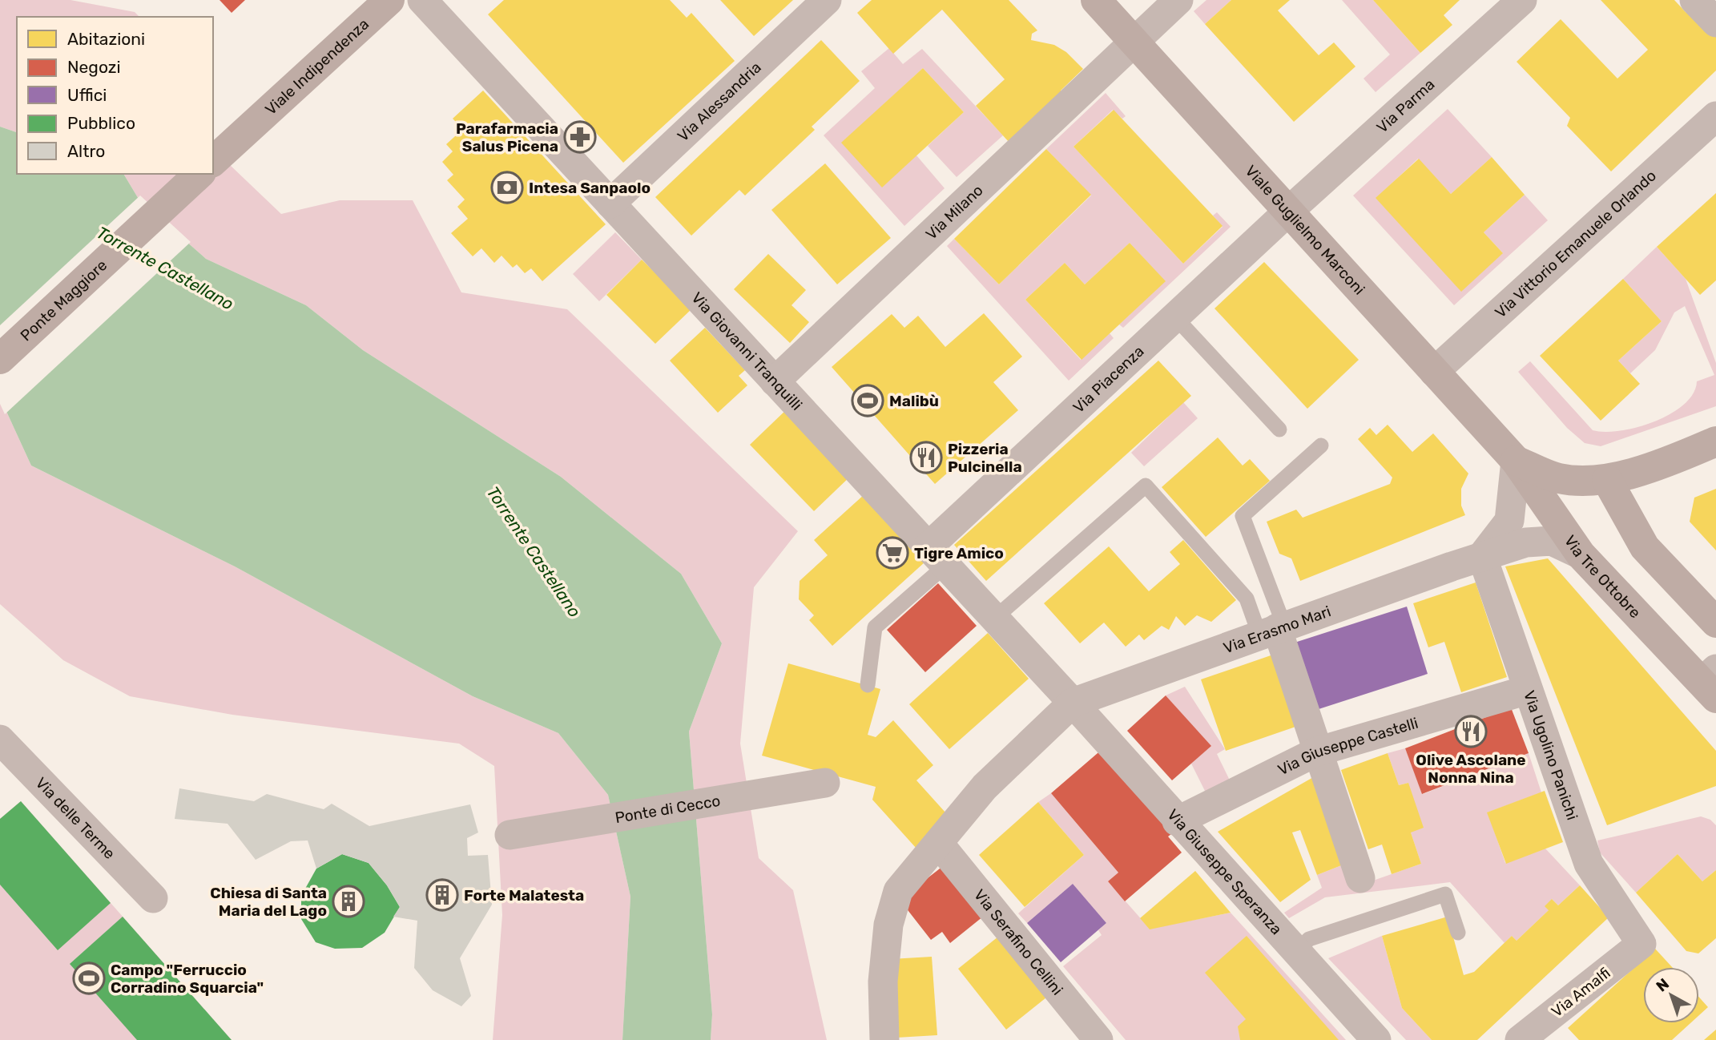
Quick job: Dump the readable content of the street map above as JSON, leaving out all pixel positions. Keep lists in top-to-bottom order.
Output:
{
  "streets": {
    "street": [
      "Viale Indipendenza",
      "Via Alessandria",
      "Via Parma",
      "Via Milano",
      "Viale Guglielmo Marconi",
      "Via Vittorio Emanuele Orlando",
      "Ponte Maggiore",
      "Via Giovanni Tranquilli",
      "Via Piacenza",
      "Via Tre Ottobre",
      "Via Erasmo Mari",
      "Via Giuseppe Castelli",
      "Via Ugolino Panichi",
      "Ponte di Cecco",
      "Via delle Terme",
      "Via Giuseppe Speranza",
      "Via Serafino Cellini",
      "Via Amalfi"
    ]
  },
  "crossings": [
    ["Via Alessandria", "Via Giovanni Tranquilli"],
    ["Via Parma", "Viale Guglielmo Marconi"],
    ["Via Parma", "Via Piacenza"],
    ["Via Milano", "Viale Guglielmo Marconi"],
    ["Via Milano", "Via Giovanni Tranquilli"],
    ["Viale Guglielmo Marconi", "Via Vittorio Emanuele Orlando"],
    ["Viale Guglielmo Marconi", "Via Piacenza"],
    ["Viale Guglielmo Marconi", "Via Tre Ottobre"],
    ["Via Giovanni Tranquilli", "Via Piacenza"],
    ["Via Giovanni Tranquilli", "Via Erasmo Mari"],
    ["Via Giovanni Tranquilli", "Via Giuseppe Speranza"],
    ["Via Tre Ottobre", "Via Erasmo Mari"],
    ["Via Erasmo Mari", "Via Ugolino Panichi"],
    ["Via Erasmo Mari", "Via Giuseppe Speranza"],
    ["Via Giuseppe Castelli", "Via Ugolino Panichi"],
    ["Via Giuseppe Castelli", "Via Giuseppe Speranza"],
    ["Via Ugolino Panichi", "Via Amalfi"]
  ],
  "water": ["Torrente Castellano"],
  "places": {
    "pharmacy": ["Parafarmacia Salus Picena"],
    "bank": ["Intesa Sanpaolo"],
    "sports": ["Malibù", "Campo \"Ferruccio Corradino Squarcia\""],
    "restaurant": ["Pizzeria Pulcinella", "Olive Ascolane Nonna Nina"],
    "supermarket": ["Tigre Amico"],
    "building": ["Forte Malatesta", "Chiesa di Santa Maria del Lago"]
  },
  "legend": [
    "Abitazioni",
    "Negozi",
    "Uffici",
    "Pubblico",
    "Altro"
  ],
  "north": "top left"
}
